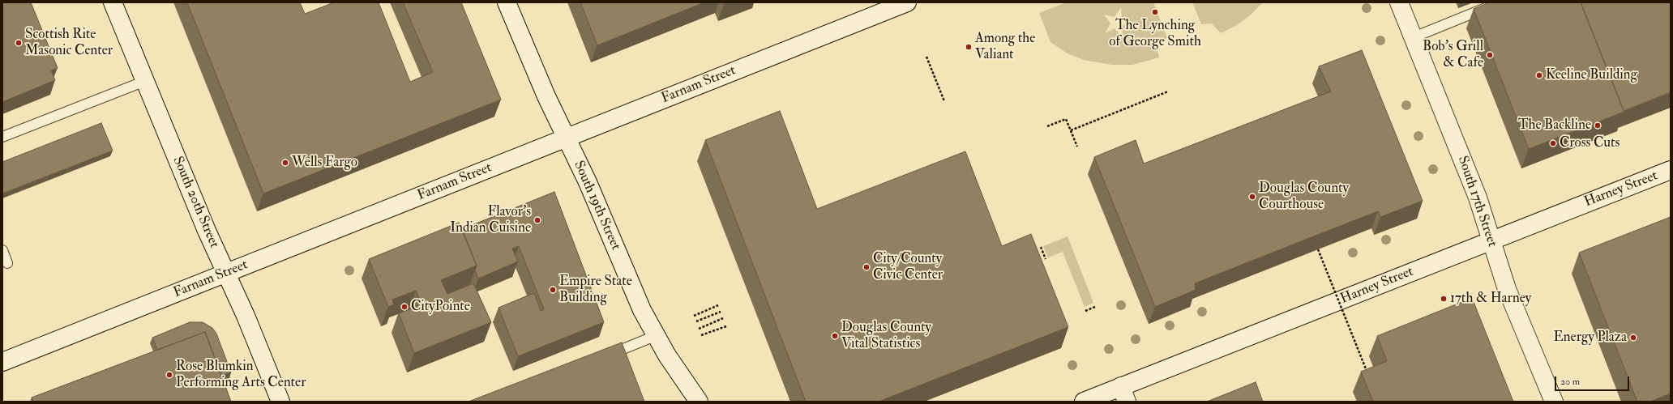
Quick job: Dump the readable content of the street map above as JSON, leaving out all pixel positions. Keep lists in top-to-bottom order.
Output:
{
  "streets": {
    "main road": [
      "Farnam Street",
      "Harney Street",
      "South 17th Street",
      "South 20th Street",
      "South 19th Street"
    ]
  },
  "crossings": [
    ["Farnam Street", "South 20th Street"],
    ["Farnam Street", "South 19th Street"],
    ["Harney Street", "South 17th Street"]
  ],
  "places": [
    "The Lynching of George Smith",
    "Scottish Rite Masonic Center",
    "Among the Valiant",
    "Bob's Grill & Cafe",
    "Keeline Building",
    "The Backline",
    "Cross Cuts",
    "Wells Fargo",
    "Douglas County Courthouse",
    "Flavor's Indian Cuisine",
    "City/County Civic Center",
    "Empire State Building",
    "17th & Harney",
    "CityPointe",
    "Douglas County Vital Statistics",
    "Energy Plaza",
    "Rose Blumkin Performing Arts Center"
  ],
  "scale_bar": "20 m"
}
